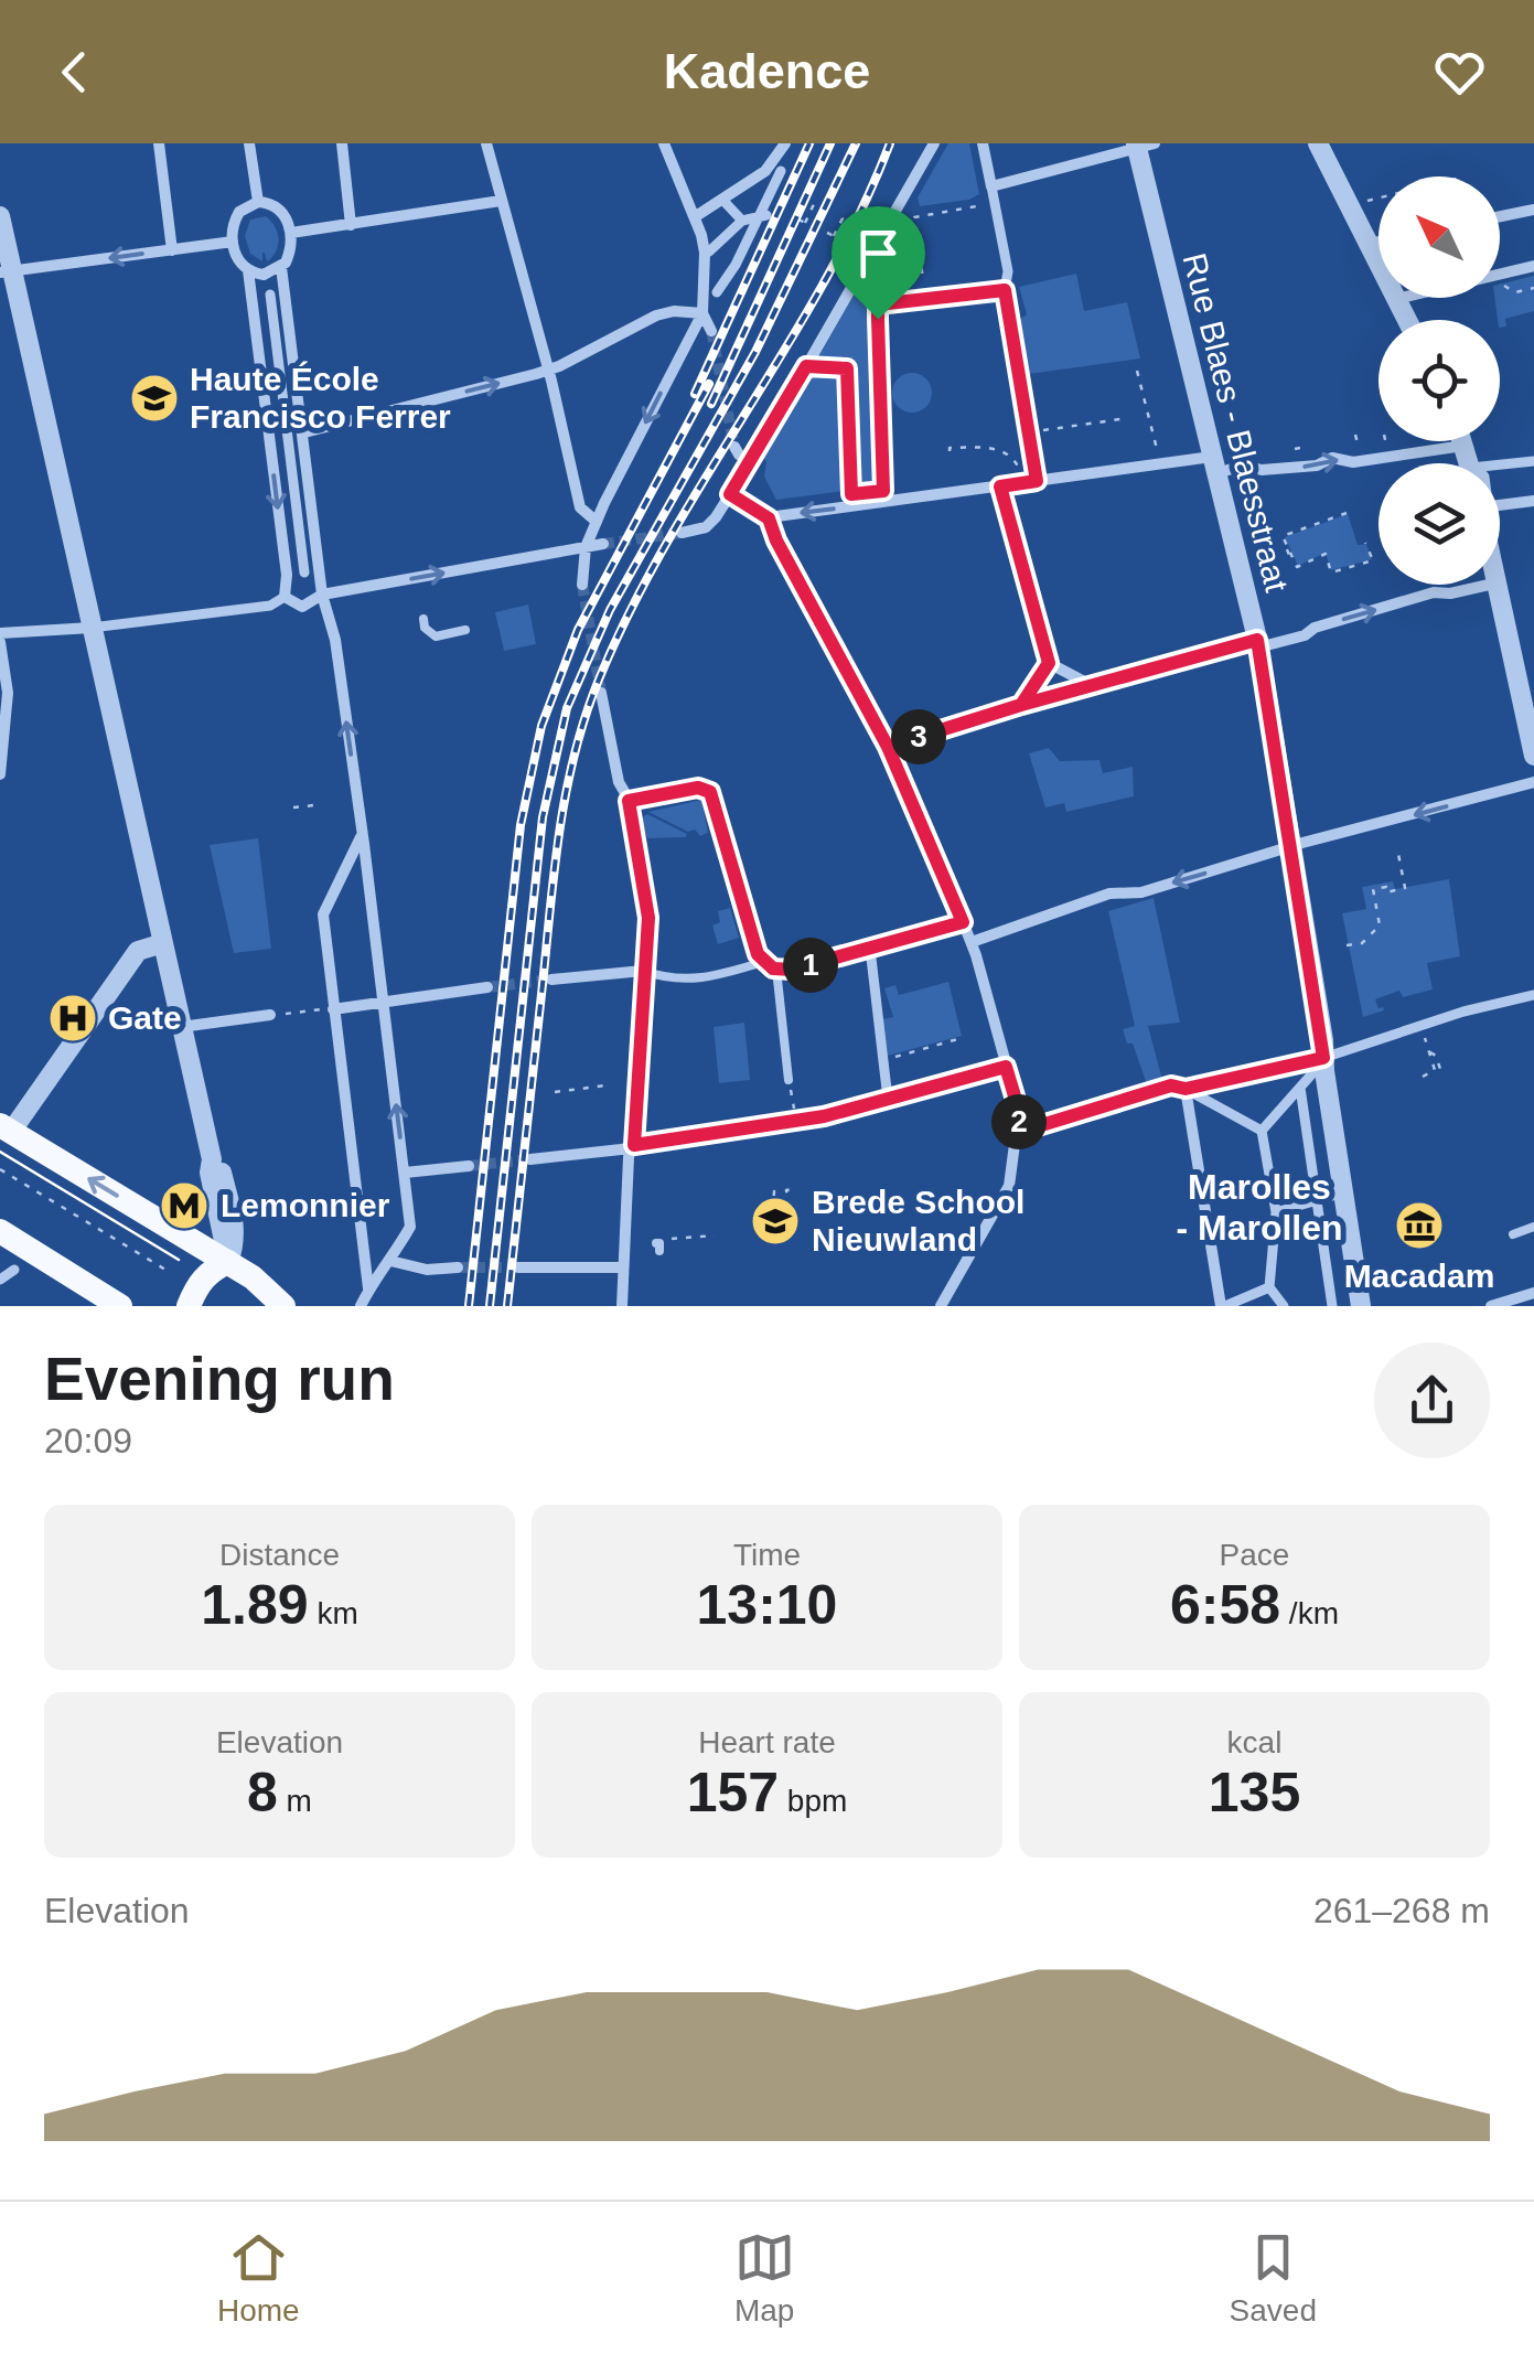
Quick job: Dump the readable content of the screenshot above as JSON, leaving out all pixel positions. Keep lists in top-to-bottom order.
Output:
{
  "streets": {
    "street": ["Rue Blaes - Blaesstraat"]
  },
  "districts": ["Marolles - Marollen"],
  "places": {
    "school or university": ["Haute École Francisco Ferrer", "Brede School Nieuwland"],
    "hospital": ["Gate"],
    "metro station": ["Lemonnier"],
    "museum": ["Macadam"]
  },
  "north": "top left",
  "page": {
    "header": "Kadence",
    "pins": ["3", "1", "2"],
    "heading": ["Evening run", "20:09"],
    "stats": [
      ["Distance", "1.89 km"],
      ["Time", "13:10"],
      ["Pace", "6:58 /km"],
      ["Elevation", "8 m"],
      ["Heart rate", "157 bpm"],
      ["kcal", "135"]
    ],
    "chart": ["Elevation", "261–268 m"],
    "tabs": ["Home", "Map", "Saved"]
  }
}
